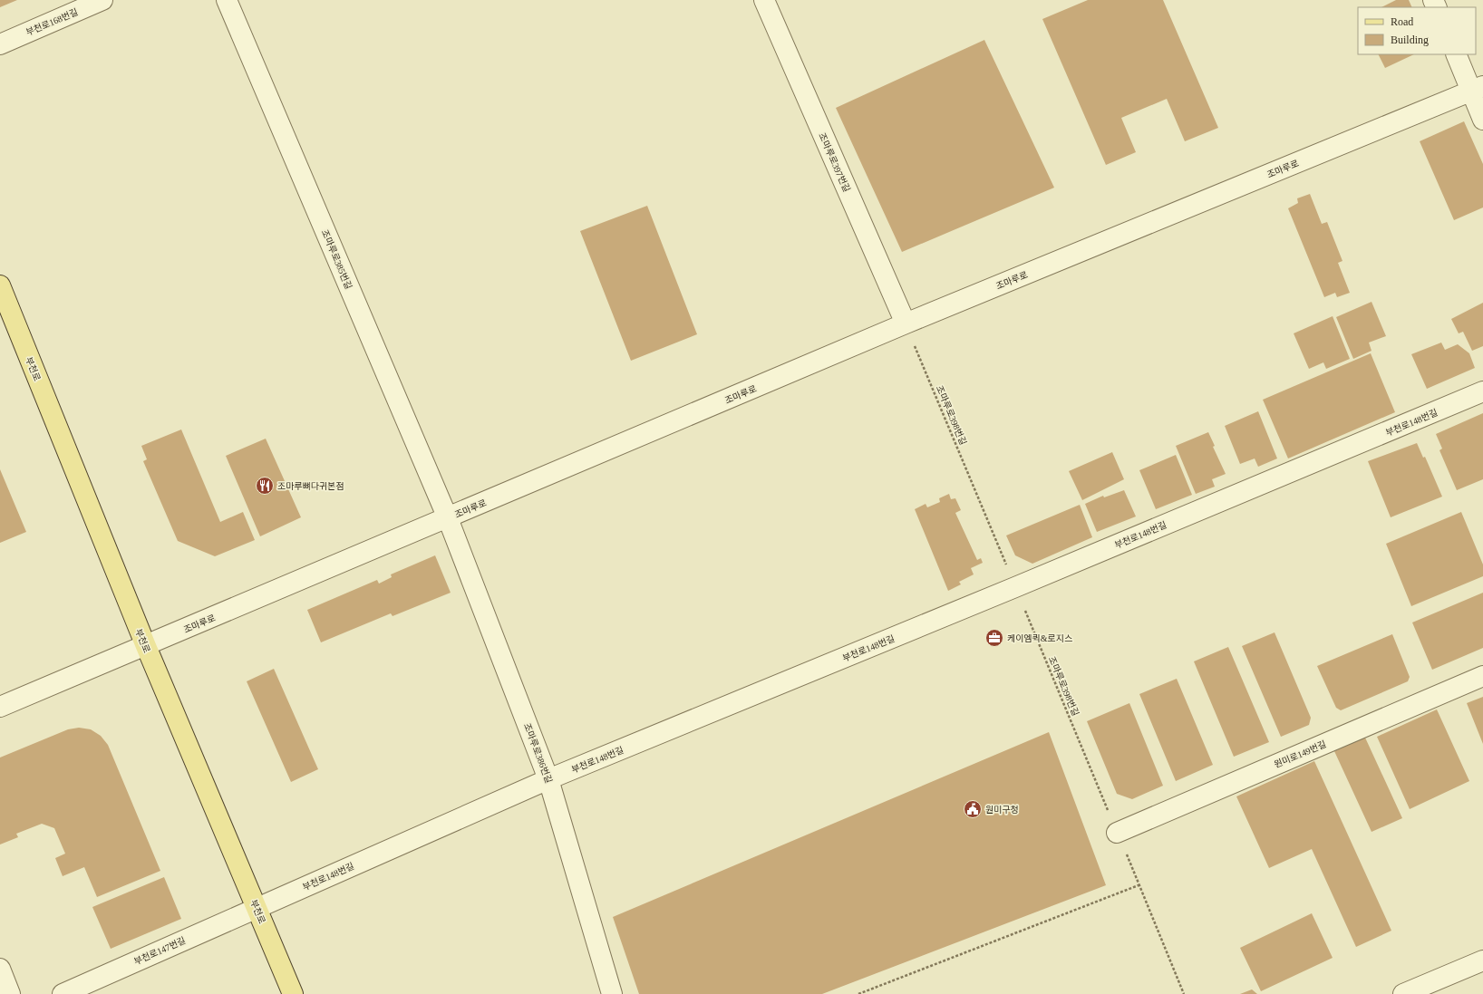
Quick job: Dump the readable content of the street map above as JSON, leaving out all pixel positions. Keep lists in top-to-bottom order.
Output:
{
  "streets": {
    "main road": ["부천로"],
    "street": [
      "부천로168번길",
      "조마루로397번길",
      "조마루로",
      "조마루로385번길",
      "부천로148번길",
      "조마루로386번길",
      "원미로149번길",
      "부천로147번길"
    ],
    "path": ["조마루로398번길"]
  },
  "crossings": [
    ["조마루로397번길", "조마루로"],
    ["조마루로397번길", "조마루로398번길"],
    ["조마루로", "조마루로385번길"],
    ["조마루로", "부천로"],
    ["조마루로", "조마루로398번길"],
    ["조마루로", "조마루로386번길"],
    ["조마루로385번길", "조마루로386번길"],
    ["부천로", "부천로148번길"],
    ["부천로", "부천로147번길"],
    ["조마루로398번길", "부천로148번길"],
    ["조마루로398번길", "원미로149번길"],
    ["부천로148번길", "조마루로386번길"],
    ["부천로148번길", "부천로147번길"]
  ],
  "places": {
    "restaurant": ["조마루뼈다귀본점"],
    "office": ["케이엠퀵&로지스"],
    "public building": ["원미구청"]
  },
  "legend": ["Road", "Building"]
}
